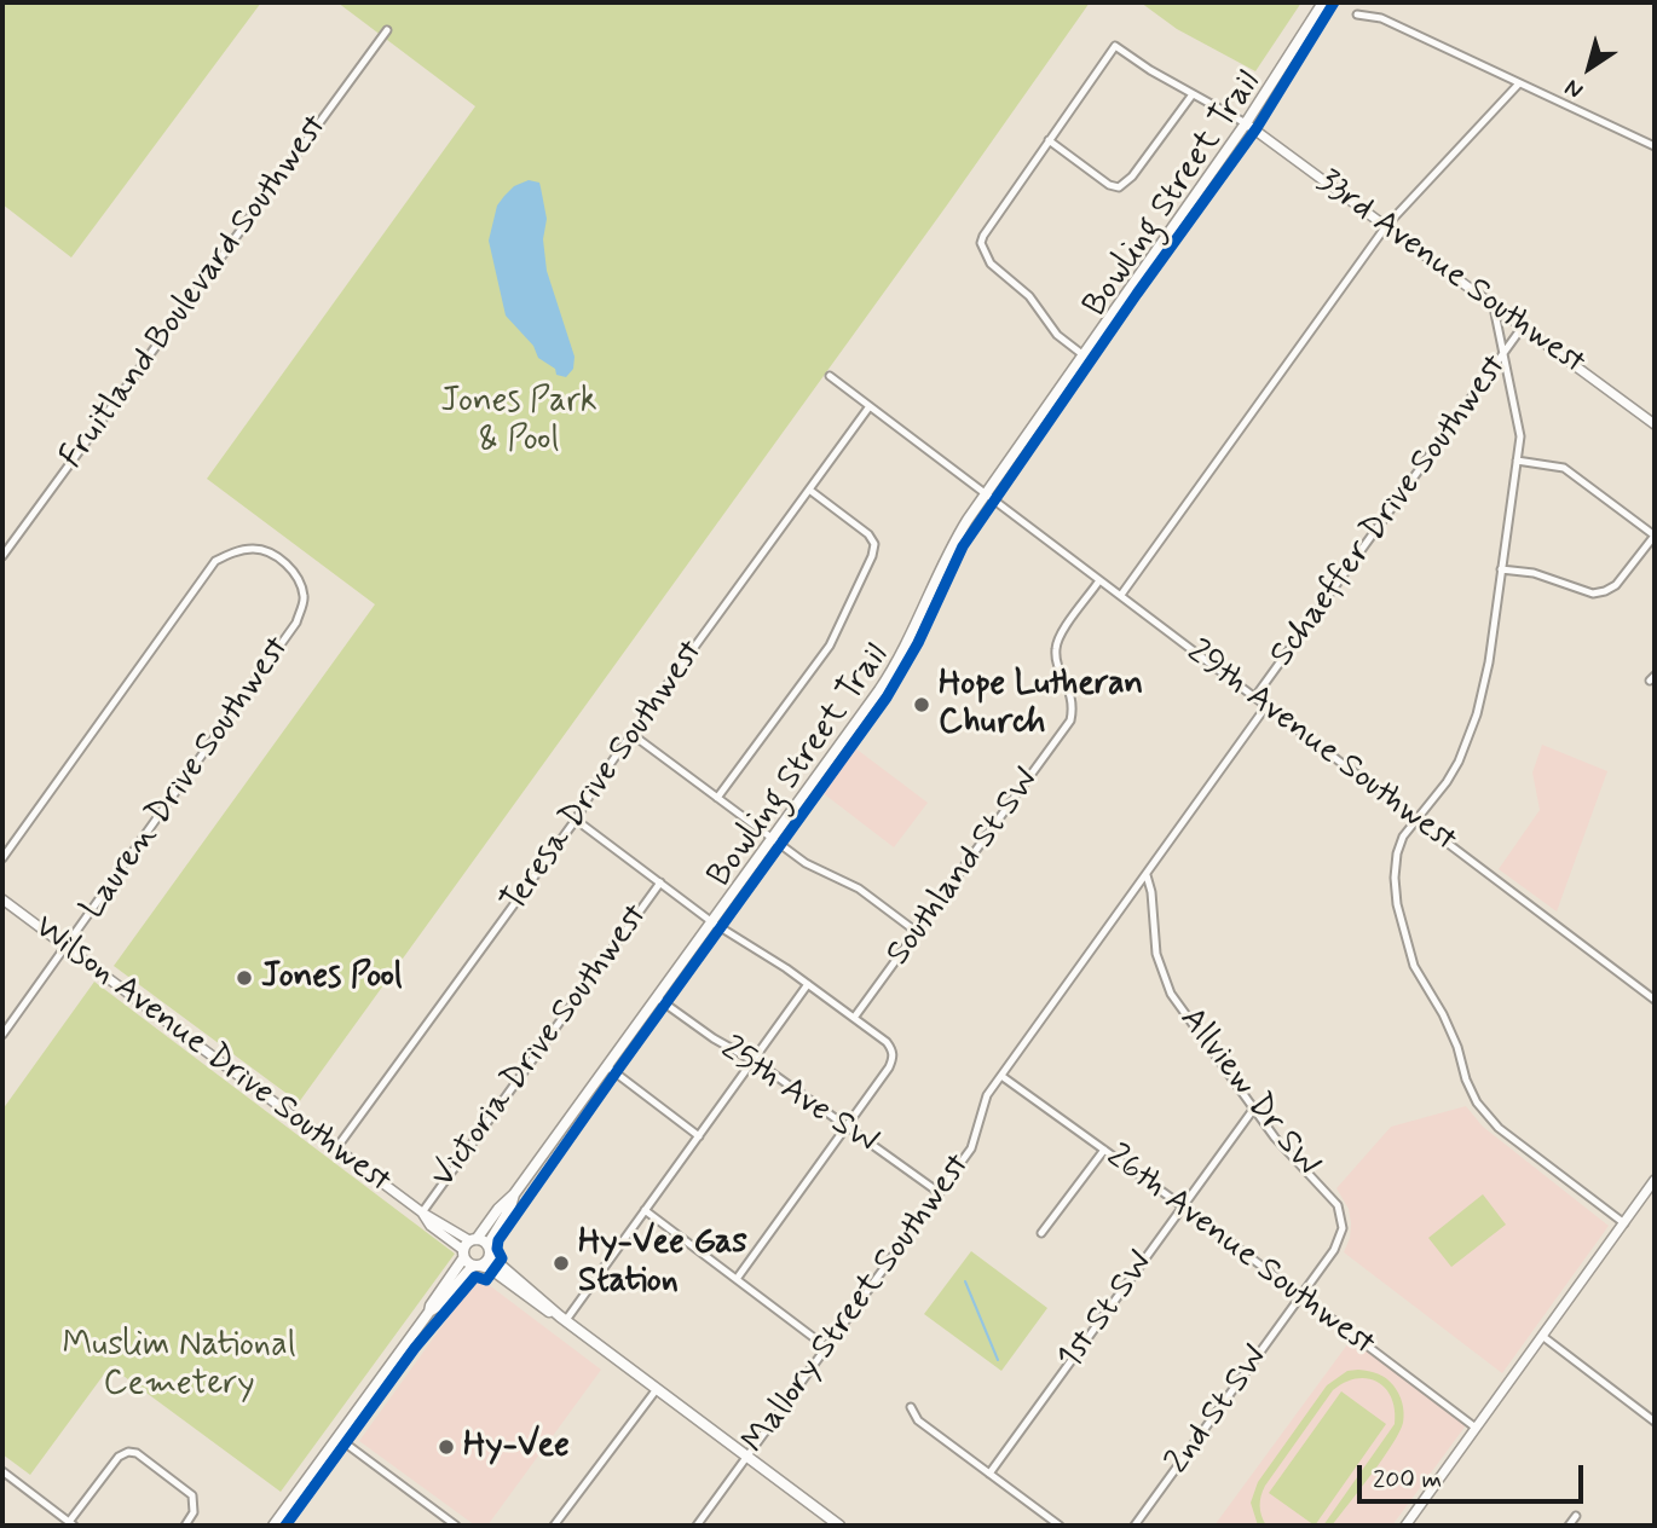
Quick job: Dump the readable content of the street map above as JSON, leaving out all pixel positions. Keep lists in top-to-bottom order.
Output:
{
  "streets": {
    "street": [
      "33rd Avenue Southwest",
      "Fruitland Boulevard Southwest",
      "Schaeffer Drive Southwest",
      "29th Avenue Southwest",
      "Teresa Drive Southwest",
      "Lauren Drive Southwest",
      "Southland St SW",
      "Victoria Drive Southwest",
      "Wilson Avenue Drive Southwest",
      "Allview Dr SW",
      "25th Ave SW",
      "26th Avenue Southwest",
      "Mallory Street Southwest",
      "1st St SW",
      "2nd St SW"
    ],
    "cycle path": ["Bowling Street Trail"]
  },
  "crossings": [
    ["33rd Avenue Southwest", "Schaeffer Drive Southwest"],
    ["Schaeffer Drive Southwest", "29th Avenue Southwest"],
    ["Schaeffer Drive Southwest", "Allview Dr SW"],
    ["Schaeffer Drive Southwest", "26th Avenue Southwest"],
    ["Schaeffer Drive Southwest", "Mallory Street Southwest"],
    ["29th Avenue Southwest", "Teresa Drive Southwest"],
    ["29th Avenue Southwest", "Southland St SW"],
    ["Teresa Drive Southwest", "Wilson Avenue Drive Southwest"],
    ["Lauren Drive Southwest", "Wilson Avenue Drive Southwest"],
    ["Victoria Drive Southwest", "Wilson Avenue Drive Southwest"],
    ["Allview Dr SW", "26th Avenue Southwest"],
    ["Allview Dr SW", "1st St SW"],
    ["Allview Dr SW", "2nd St SW"],
    ["25th Ave SW", "Mallory Street Southwest"],
    ["26th Avenue Southwest", "Mallory Street Southwest"],
    ["26th Avenue Southwest", "1st St SW"],
    ["26th Avenue Southwest", "2nd St SW"]
  ],
  "parks": ["Jones Park & Pool", "Muslim National Cemetery"],
  "places": [
    "Hope Lutheran Church",
    "Jones Pool",
    "Hy-Vee Gas Station",
    "Hy-Vee"
  ],
  "scale_bar": "200 m",
  "north": "bottom left"
}
